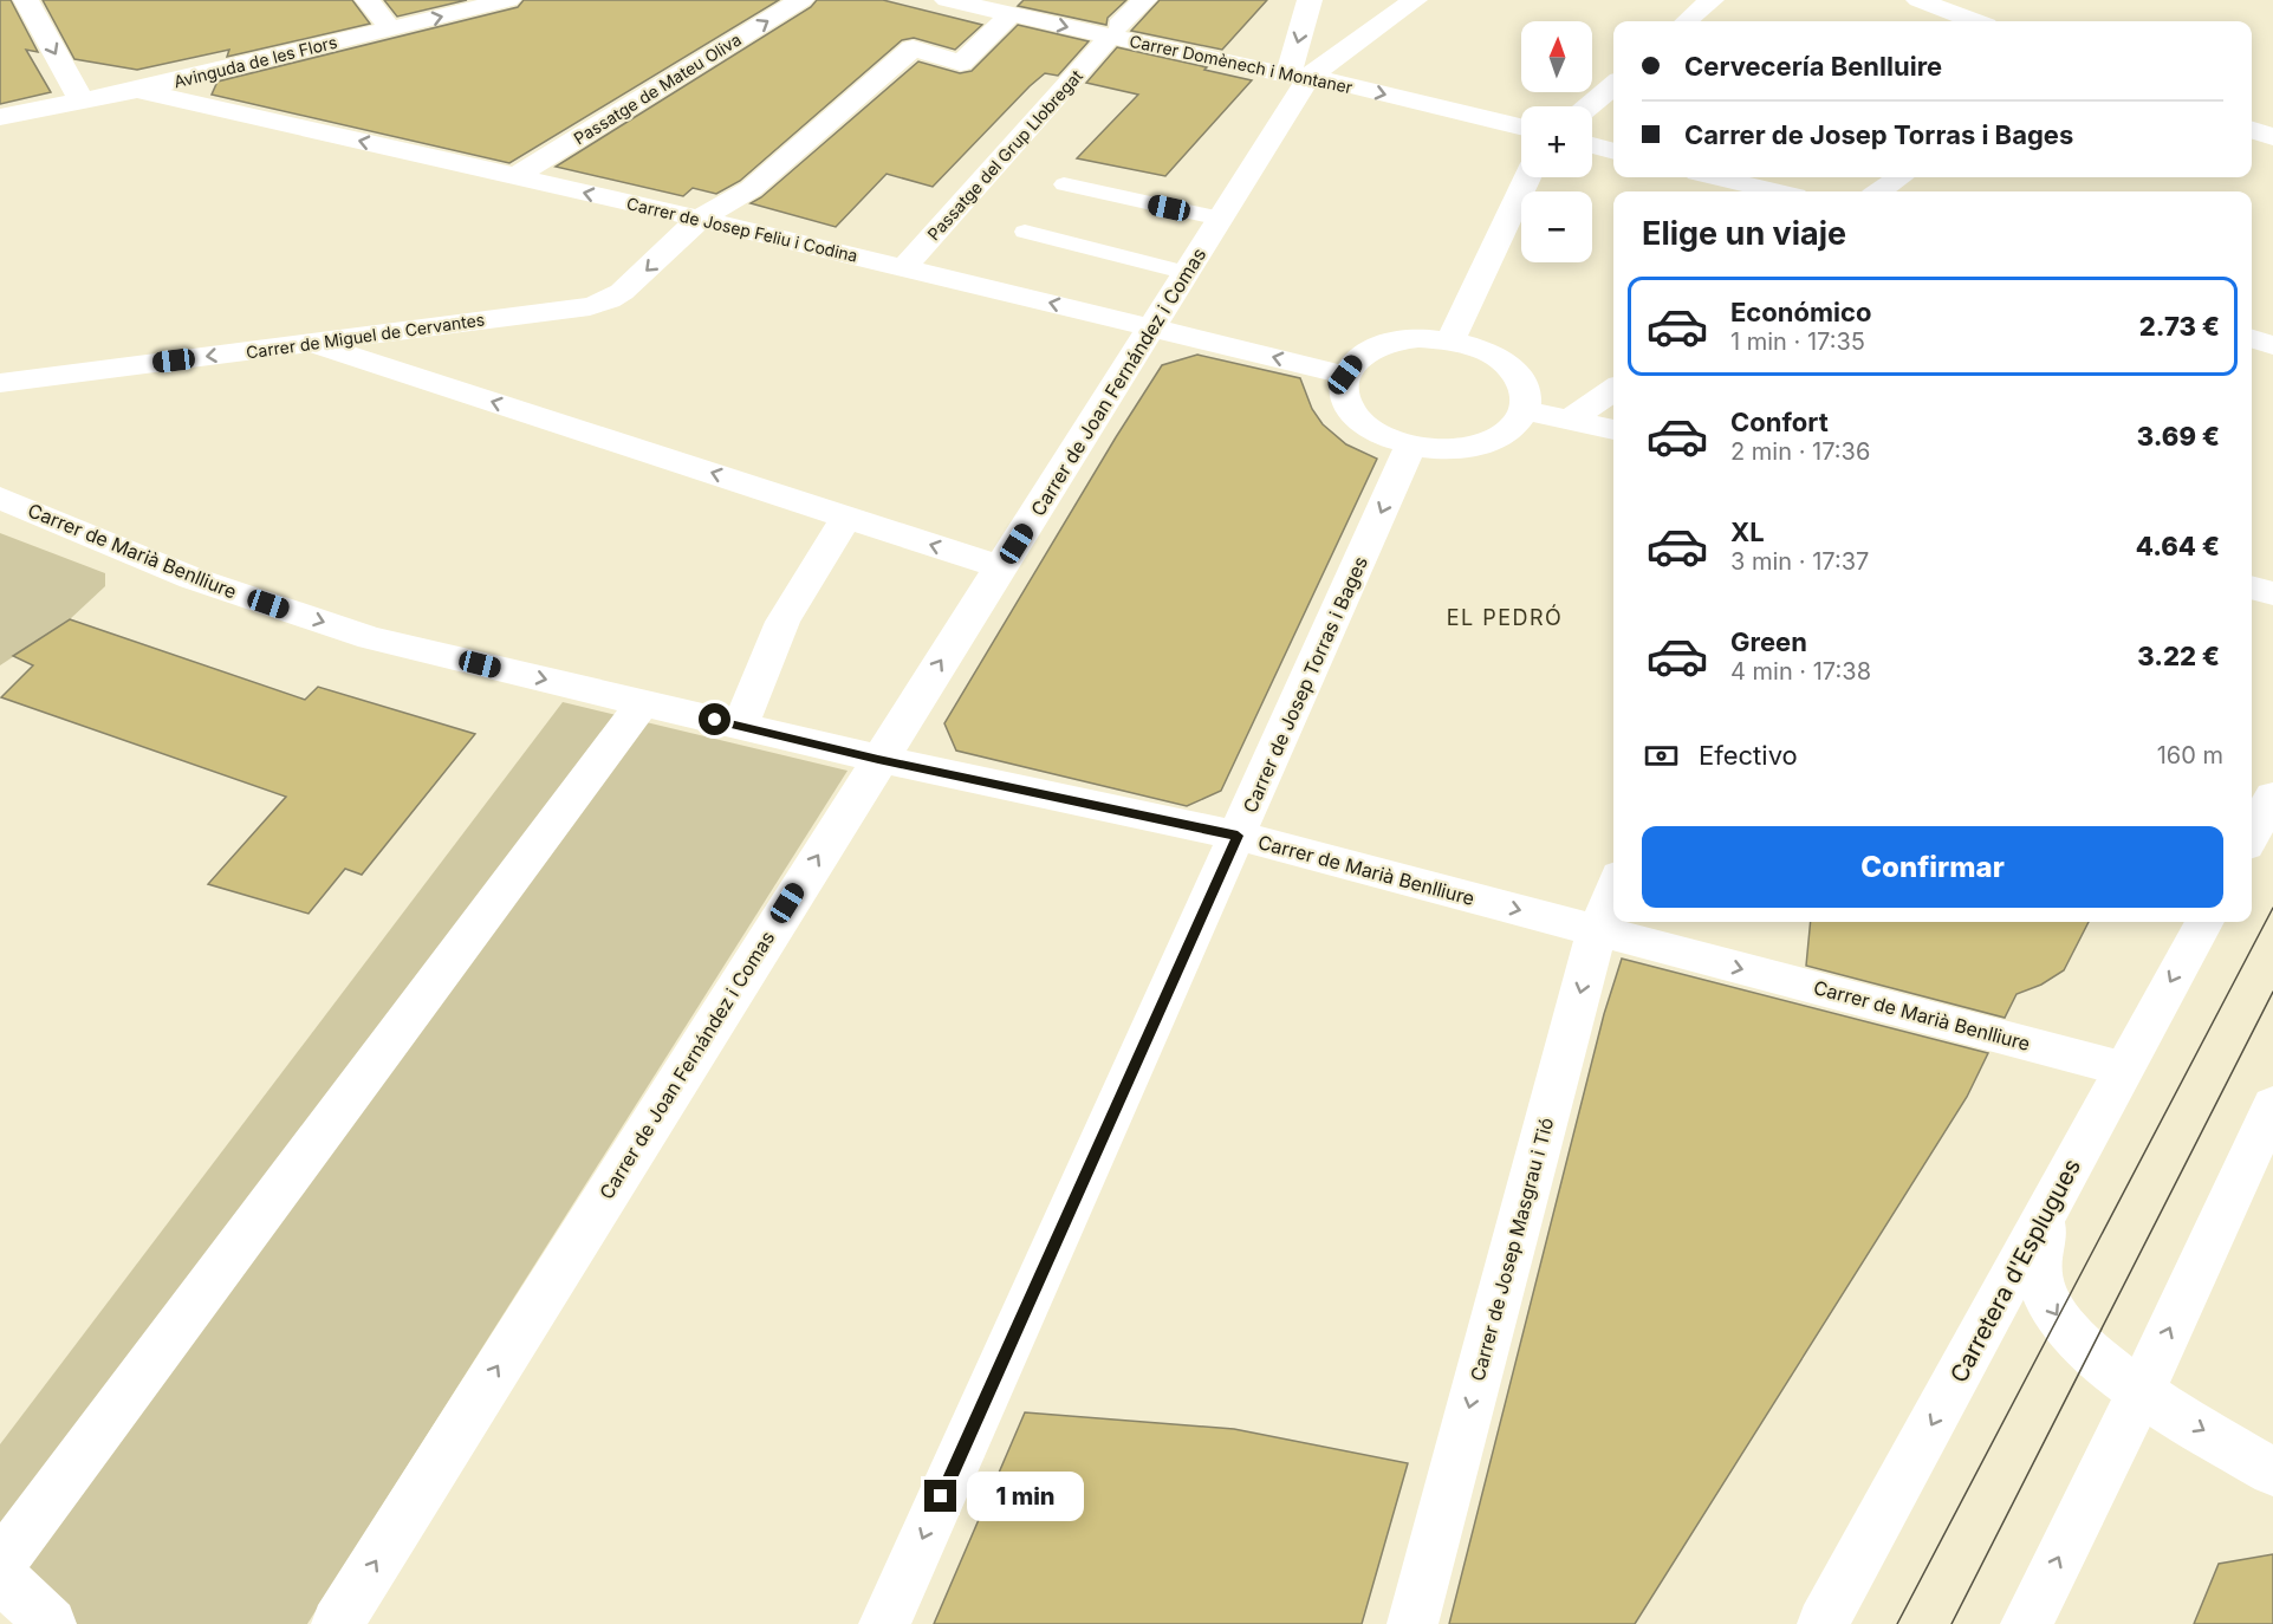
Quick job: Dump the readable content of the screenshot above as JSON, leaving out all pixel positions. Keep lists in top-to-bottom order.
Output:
{
  "streets": {
    "street": [
      "Avinguda de les Flors",
      "Carrer Domènech i Montaner",
      "Passatge de Mateu Oliva",
      "Passatge del Grup Llobregat",
      "Carrer de Josep Feliu i Codina",
      "Carrer de Miguel de Cervantes",
      "Carrer de Joan Fernández i Comas",
      "Carrer de Marià Benlliure",
      "Carrer de Josep Torras i Bages",
      "Carrer de Josep Masgrau i Tió",
      "Carretera d'Esplugues"
    ]
  },
  "crossings": [
    ["Avinguda de les Flors", "Carrer de Josep Feliu i Codina"],
    ["Carrer Domènech i Montaner", "Carrer de Miguel de Cervantes"],
    ["Carrer Domènech i Montaner", "Carrer de Joan Fernández i Comas"],
    ["Passatge de Mateu Oliva", "Carrer de Josep Feliu i Codina"],
    ["Passatge del Grup Llobregat", "Carrer de Josep Feliu i Codina"],
    ["Carrer de Josep Feliu i Codina", "Carrer de Miguel de Cervantes"],
    ["Carrer de Josep Feliu i Codina", "Carrer de Joan Fernández i Comas"],
    ["Carrer de Josep Feliu i Codina", "Carrer de Josep Torras i Bages"],
    ["Carrer de Joan Fernández i Comas", "Carrer de Marià Benlliure"],
    ["Carrer de Marià Benlliure", "Carrer de Josep Torras i Bages"],
    ["Carrer de Marià Benlliure", "Carrer de Josep Masgrau i Tió"],
    ["Carrer de Marià Benlliure", "Carretera d'Esplugues"]
  ],
  "one_way": [
    "Carrer Domènech i Montaner",
    "Passatge de Mateu Oliva",
    "Carrer de Miguel de Cervantes",
    "Carrer de Marià Benlliure",
    "Carrer de Josep Torras i Bages",
    "Carrer de Josep Masgrau i Tió"
  ],
  "districts": ["EL PEDRÓ"],
  "north": "top",
  "page": {
    "map_buttons": ["+", "−"],
    "banner": ["Cervecería Benlluire", "Carrer de Josep Torras i Bages"],
    "heading": "Elige un viaje",
    "list": [
      {
        "name": "Económico",
        "note": "1 min · 17:35",
        "value": "2.73 €"
      },
      {
        "name": "Confort",
        "note": "2 min · 17:36",
        "value": "3.69 €"
      },
      {
        "name": "XL",
        "note": "3 min · 17:37",
        "value": "4.64 €"
      },
      {
        "name": "Green",
        "note": "4 min · 17:38",
        "value": "3.22 €"
      }
    ],
    "pay": ["Efectivo", "160 m"],
    "buttons": "Confirmar",
    "bubble": "1 min"
  }
}
